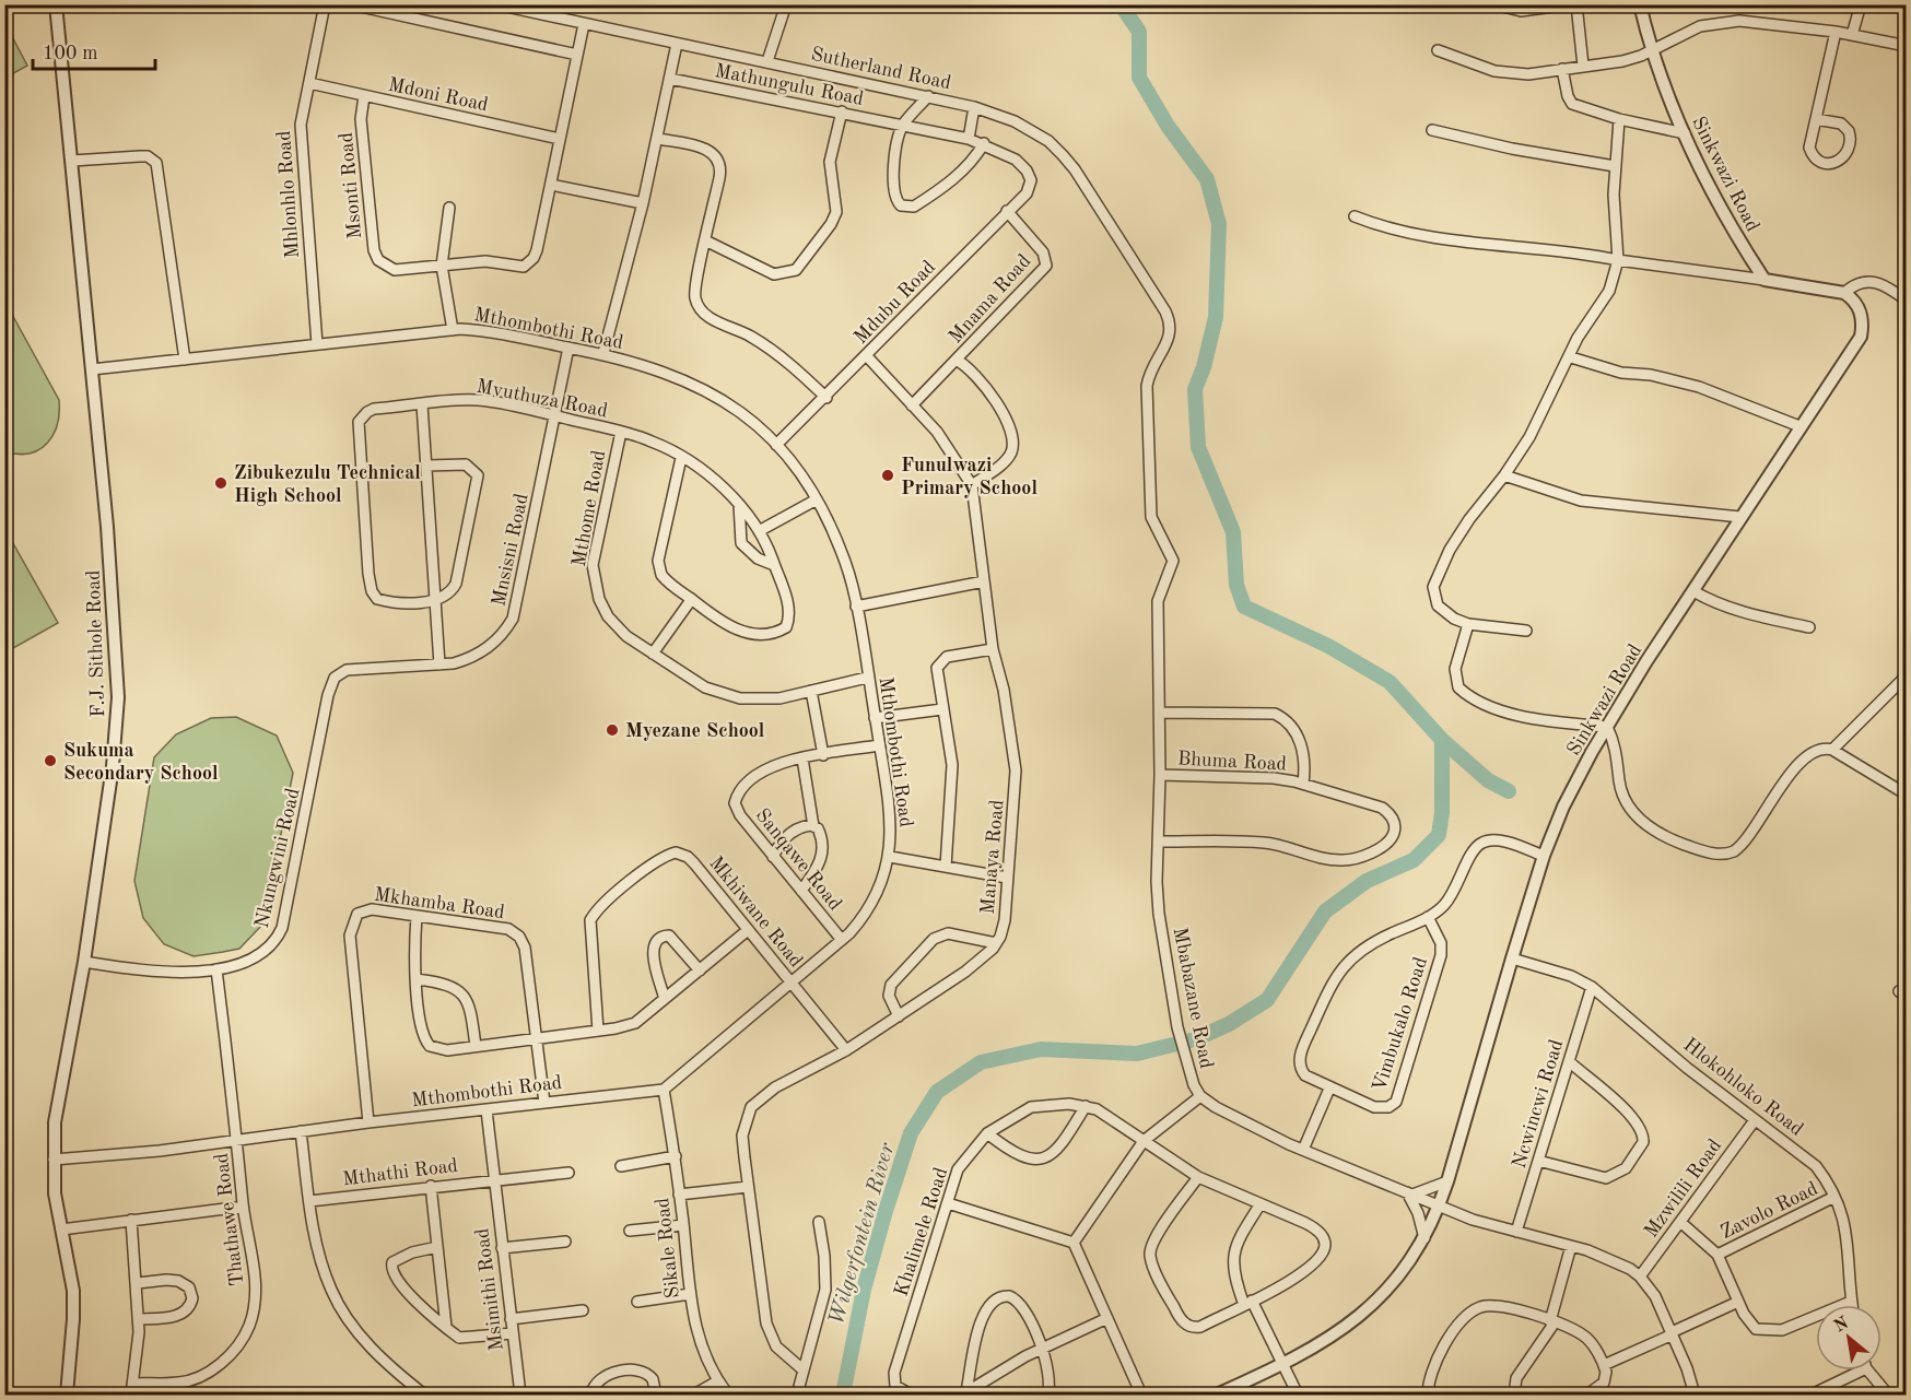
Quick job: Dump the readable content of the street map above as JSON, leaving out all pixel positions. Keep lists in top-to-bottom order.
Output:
{
  "streets": {
    "street": [
      "Sutherland Road",
      "Mathungulu Road",
      "Mdoni Road",
      "Sinkwazi Road",
      "Msonti Road",
      "Mhlonhlo Road",
      "Mnama Road",
      "Mdubu Road",
      "Mthombothi Road",
      "Mvuthuza Road",
      "Mthome Road",
      "Mnsisni Road",
      "F.J. Sithole Road",
      "Bhuma Road",
      "Manaya Road",
      "Nkungwini Road",
      "Sanqawe Road",
      "Mkhamba Road",
      "Mkhiwane Road",
      "Mbabazane Road",
      "Vimbukalo Road",
      "Hlokohloko Road",
      "Ncwincwi Road",
      "Mthathi Road",
      "Mzwilili Road",
      "Zavolo Road",
      "Thathawe Road",
      "Khalimele Road",
      "Sikale Road",
      "Msimithi Road"
    ]
  },
  "crossings": [
    ["Sutherland Road", "Msonti Road"],
    ["Sutherland Road", "Mbabazane Road"],
    ["Mathungulu Road", "Mdubu Road"],
    ["Mdoni Road", "Msonti Road"],
    ["Mdoni Road", "Mhlonhlo Road"],
    ["Sinkwazi Road", "Mbabazane Road"],
    ["Sinkwazi Road", "Vimbukalo Road"],
    ["Sinkwazi Road", "Hlokohloko Road"],
    ["Mhlonhlo Road", "Mthombothi Road"],
    ["Mnama Road", "Mdubu Road"],
    ["Mnama Road", "Manaya Road"],
    ["Mdubu Road", "Mthombothi Road"],
    ["Mdubu Road", "Manaya Road"],
    ["Mthombothi Road", "Mthome Road"],
    ["Mthombothi Road", "Mnsisni Road"],
    ["Mthombothi Road", "F.J. Sithole Road"],
    ["Mthombothi Road", "Sanqawe Road"],
    ["Mthombothi Road", "Mkhamba Road"],
    ["Mthombothi Road", "Mkhiwane Road"],
    ["Mthombothi Road", "Thathawe Road"],
    ["Mthombothi Road", "Sikale Road"],
    ["Mthombothi Road", "Msimithi Road"],
    ["Mvuthuza Road", "Mthome Road"],
    ["Mvuthuza Road", "Mnsisni Road"],
    ["Mnsisni Road", "Nkungwini Road"],
    ["F.J. Sithole Road", "Nkungwini Road"],
    ["Bhuma Road", "Mbabazane Road"],
    ["Manaya Road", "Mkhiwane Road"],
    ["Nkungwini Road", "Thathawe Road"],
    ["Mbabazane Road", "Ncwincwi Road"],
    ["Mbabazane Road", "Mzwilili Road"],
    ["Hlokohloko Road", "Ncwincwi Road"],
    ["Hlokohloko Road", "Mzwilili Road"],
    ["Hlokohloko Road", "Zavolo Road"],
    ["Mthathi Road", "Msimithi Road"]
  ],
  "water": ["Wilgerfontein River"],
  "places": [
    "Funulwazi Primary School",
    "Zibukezulu Technical High School",
    "Myezane School",
    "Sukuma Secondary School"
  ],
  "scale_bar": "100 m",
  "north": "top left"
}
